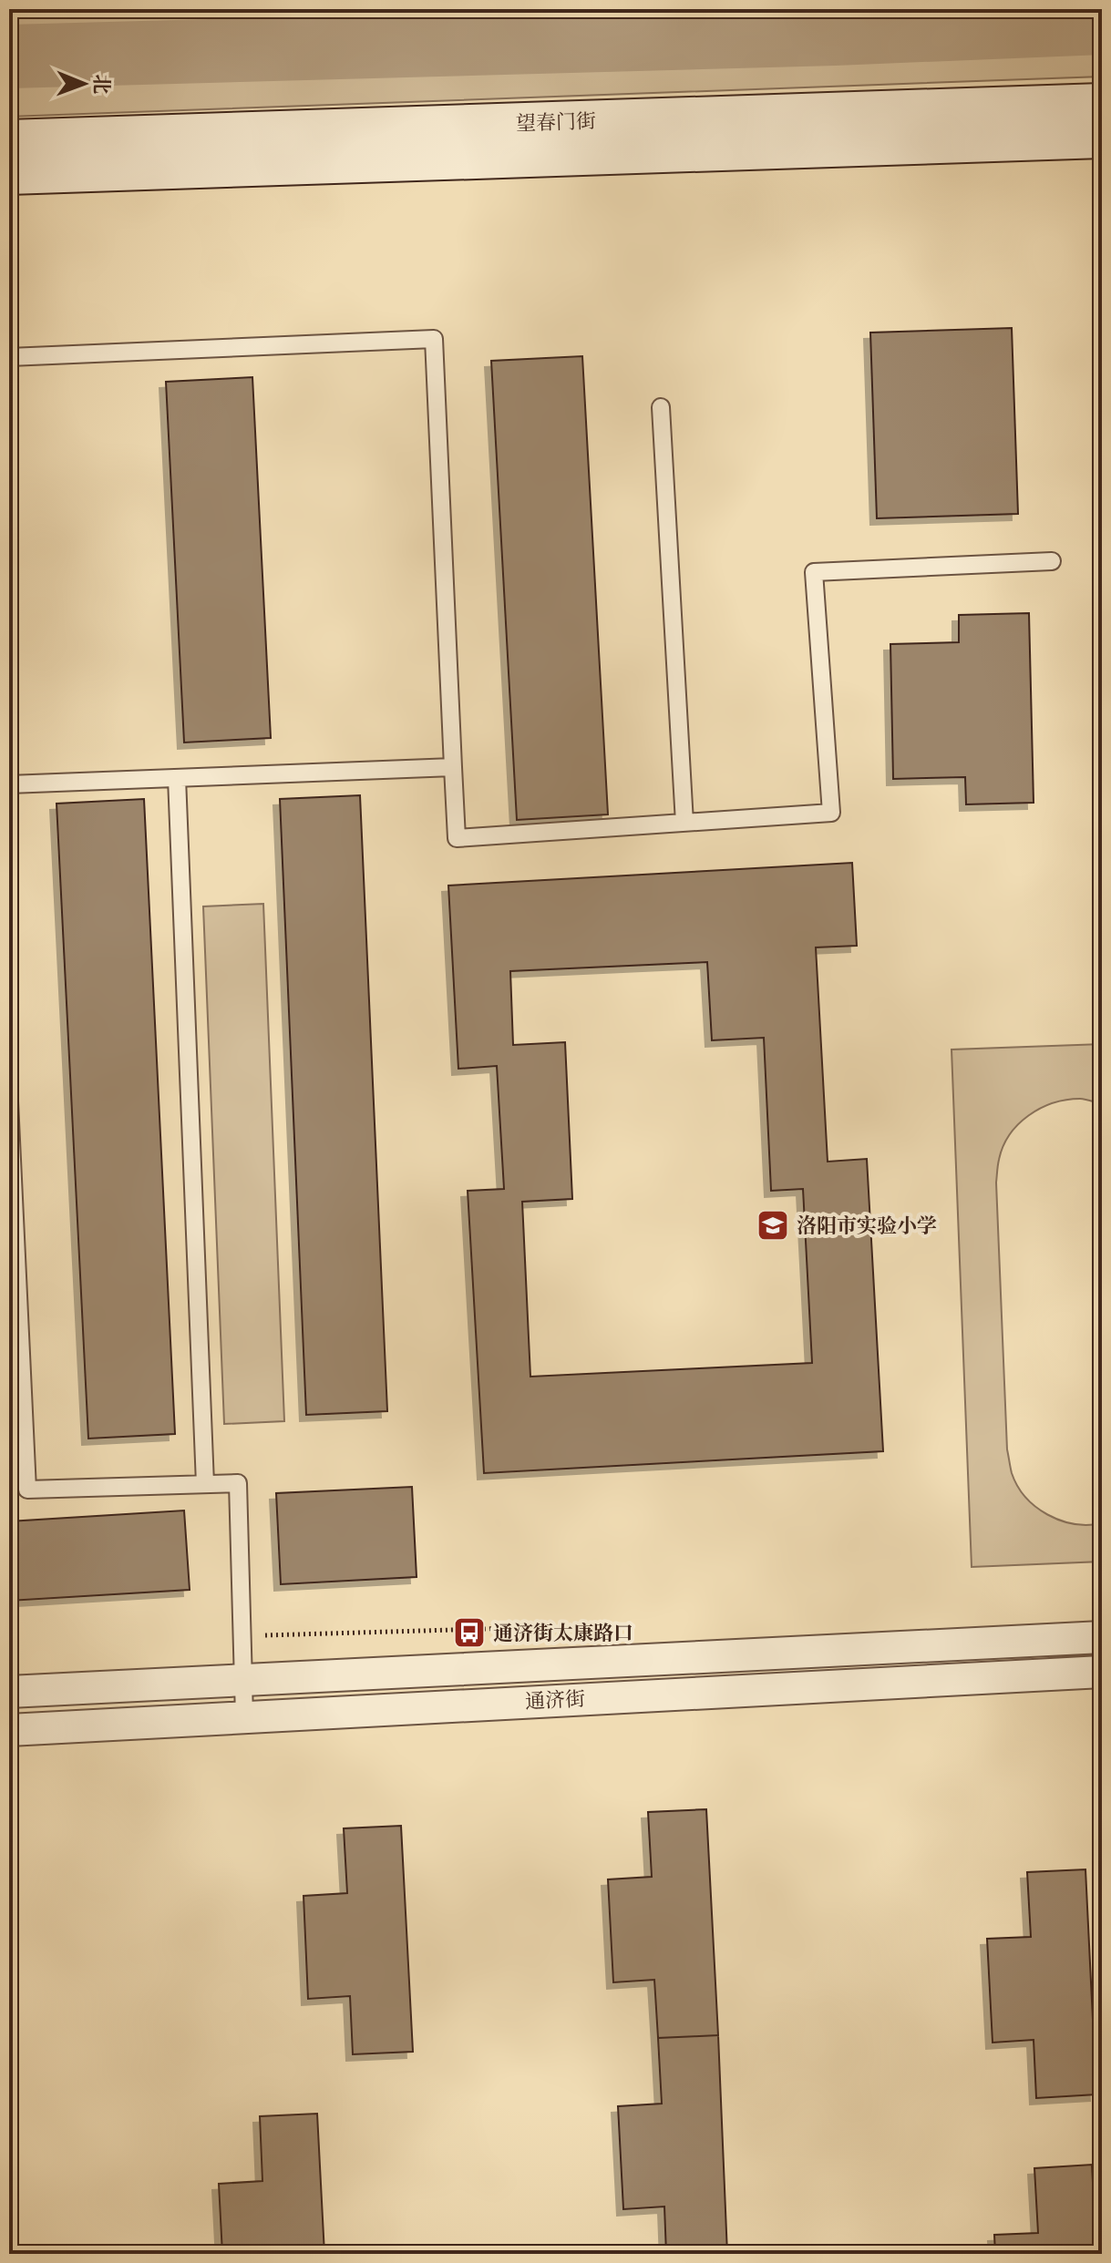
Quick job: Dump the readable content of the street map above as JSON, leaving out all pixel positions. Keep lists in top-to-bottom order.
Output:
{
  "streets": {
    "street": ["望春门街", "通济街"]
  },
  "places": {
    "school or university": ["洛阳市实验小学"],
    "bus stop": ["通济街太康路口"]
  },
  "north": "right"
}
